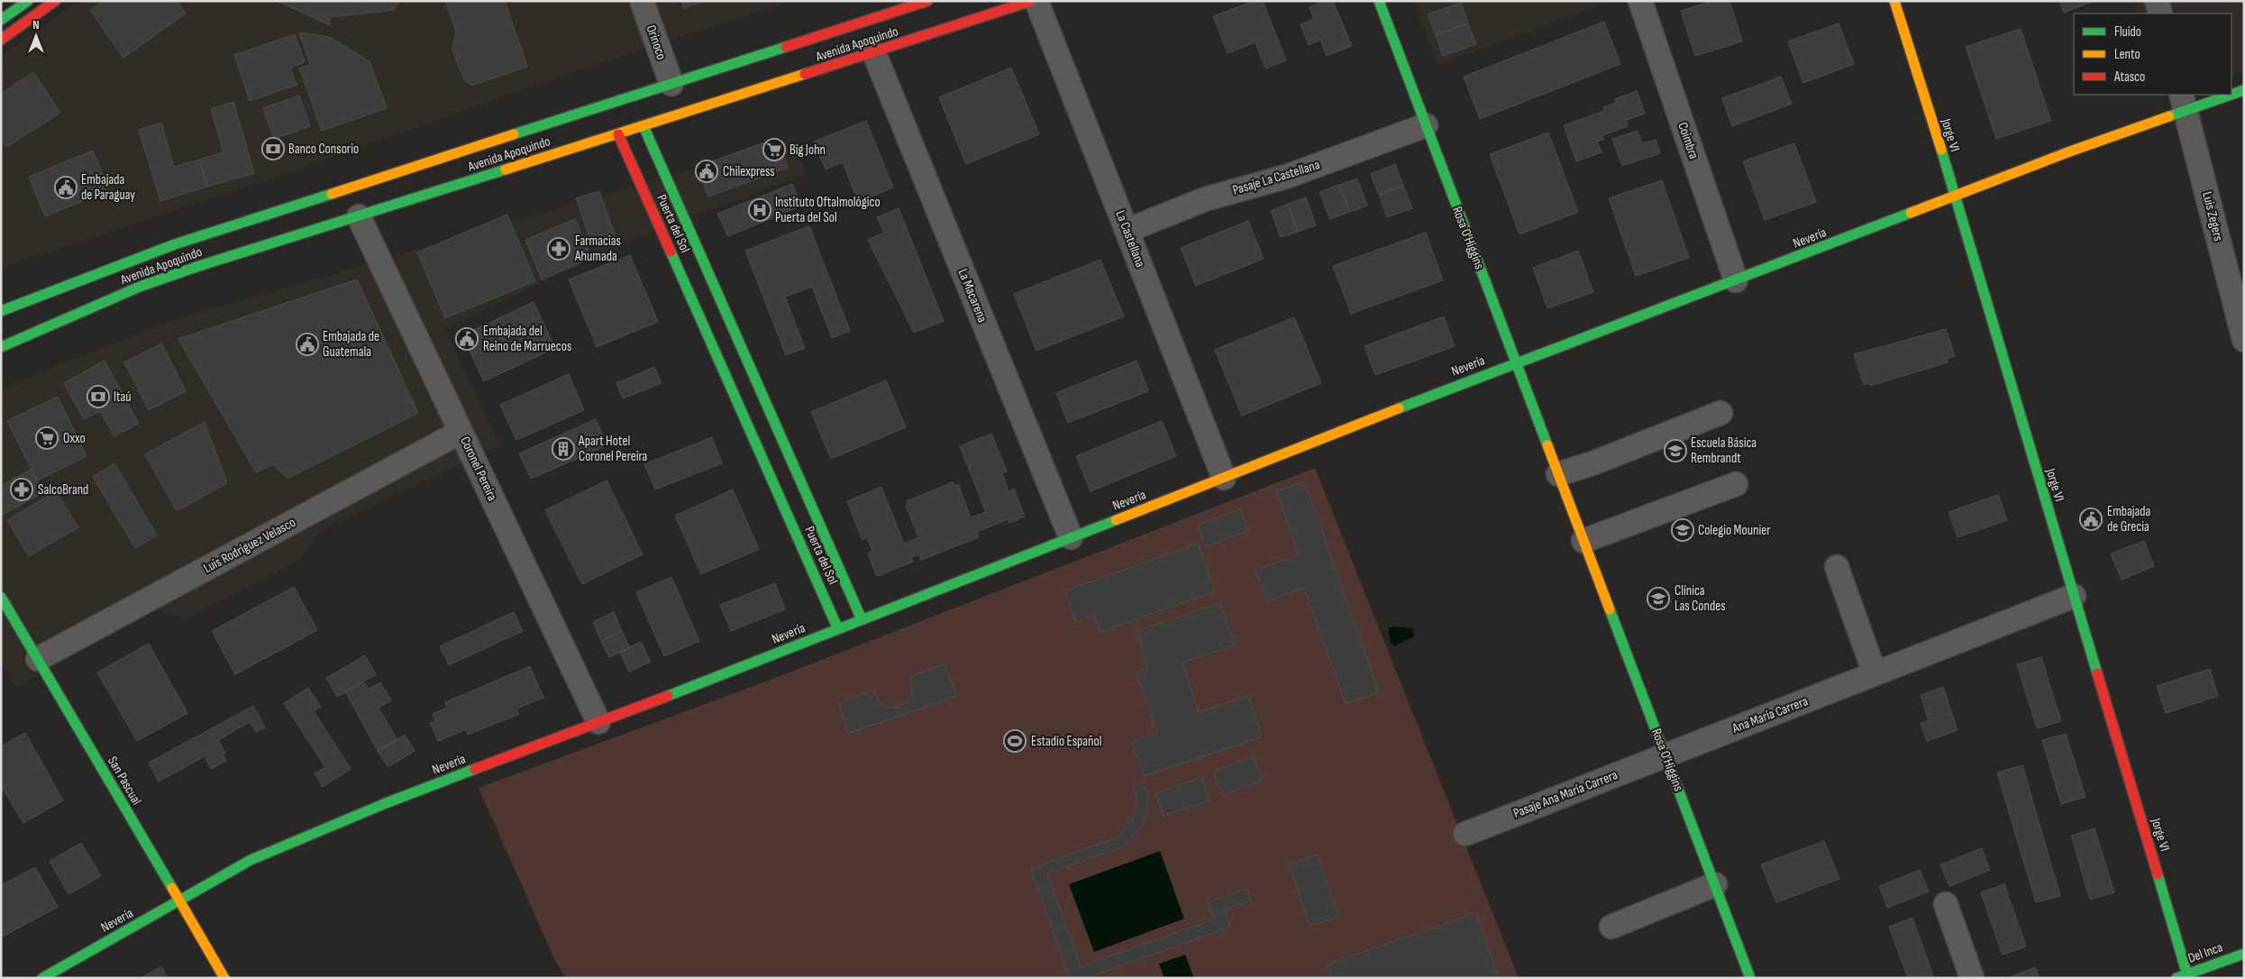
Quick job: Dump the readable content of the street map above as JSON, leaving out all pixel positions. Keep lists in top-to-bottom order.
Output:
{
  "streets": {
    "main road": [
      "Avenida Apoquindo",
      "Jorge VI",
      "Puerta del Sol",
      "Rosa O'Higgins",
      "Nevería",
      "San Pascual",
      "Del Inca"
    ],
    "street": [
      "Orinoco",
      "Coimbra",
      "Pasaje La Castellana",
      "Luis Zegers",
      "La Castellana",
      "La Macarena",
      "Coronel Pereira",
      "Luis Rodríguez Velasco",
      "Ana María Carrera",
      "Pasaje Ana María Carrera"
    ]
  },
  "crossings": [
    ["Orinoco", "Avenida Apoquindo"],
    ["Avenida Apoquindo", "Puerta del Sol"],
    ["Avenida Apoquindo", "La Macarena"],
    ["Avenida Apoquindo", "Coronel Pereira"],
    ["Jorge VI", "Nevería"],
    ["Jorge VI", "Ana María Carrera"],
    ["Jorge VI", "Del Inca"],
    ["Coimbra", "Nevería"],
    ["Pasaje La Castellana", "Rosa O'Higgins"],
    ["Pasaje La Castellana", "La Castellana"],
    ["Luis Zegers", "Nevería"],
    ["Puerta del Sol", "Nevería"],
    ["Rosa O'Higgins", "Nevería"],
    ["Rosa O'Higgins", "Ana María Carrera"],
    ["Rosa O'Higgins", "Pasaje Ana María Carrera"],
    ["Nevería", "La Castellana"],
    ["Nevería", "La Macarena"],
    ["Nevería", "Coronel Pereira"],
    ["Nevería", "San Pascual"],
    ["Coronel Pereira", "Luis Rodríguez Velasco"],
    ["Luis Rodríguez Velasco", "San Pascual"],
    ["Ana María Carrera", "Pasaje Ana María Carrera"]
  ],
  "places": {
    "bank": ["Banco Consorio", "Itaú"],
    "supermarket": ["Big John", "Oxxo"],
    "public building": [
      "Chilexpress",
      "Embajada de Paraguay",
      "Embajada del Reino de Marruecos",
      "Embajada de Guatemala",
      "Embajada de Grecia"
    ],
    "hospital": ["Instituto Oftalmológico Puerta del Sol"],
    "pharmacy": ["Farmacias Ahumada", "SalcoBrand"],
    "building": ["Apart Hotel Coronel Pereira"],
    "school or university": ["Escuela Básica Rembrandt", "Colegio Mounier", "Clínica Las Condes"],
    "sports": ["Estadio Español"]
  },
  "legend": ["Fluido", "Lento", "Atasco"],
  "north": "top"
}
